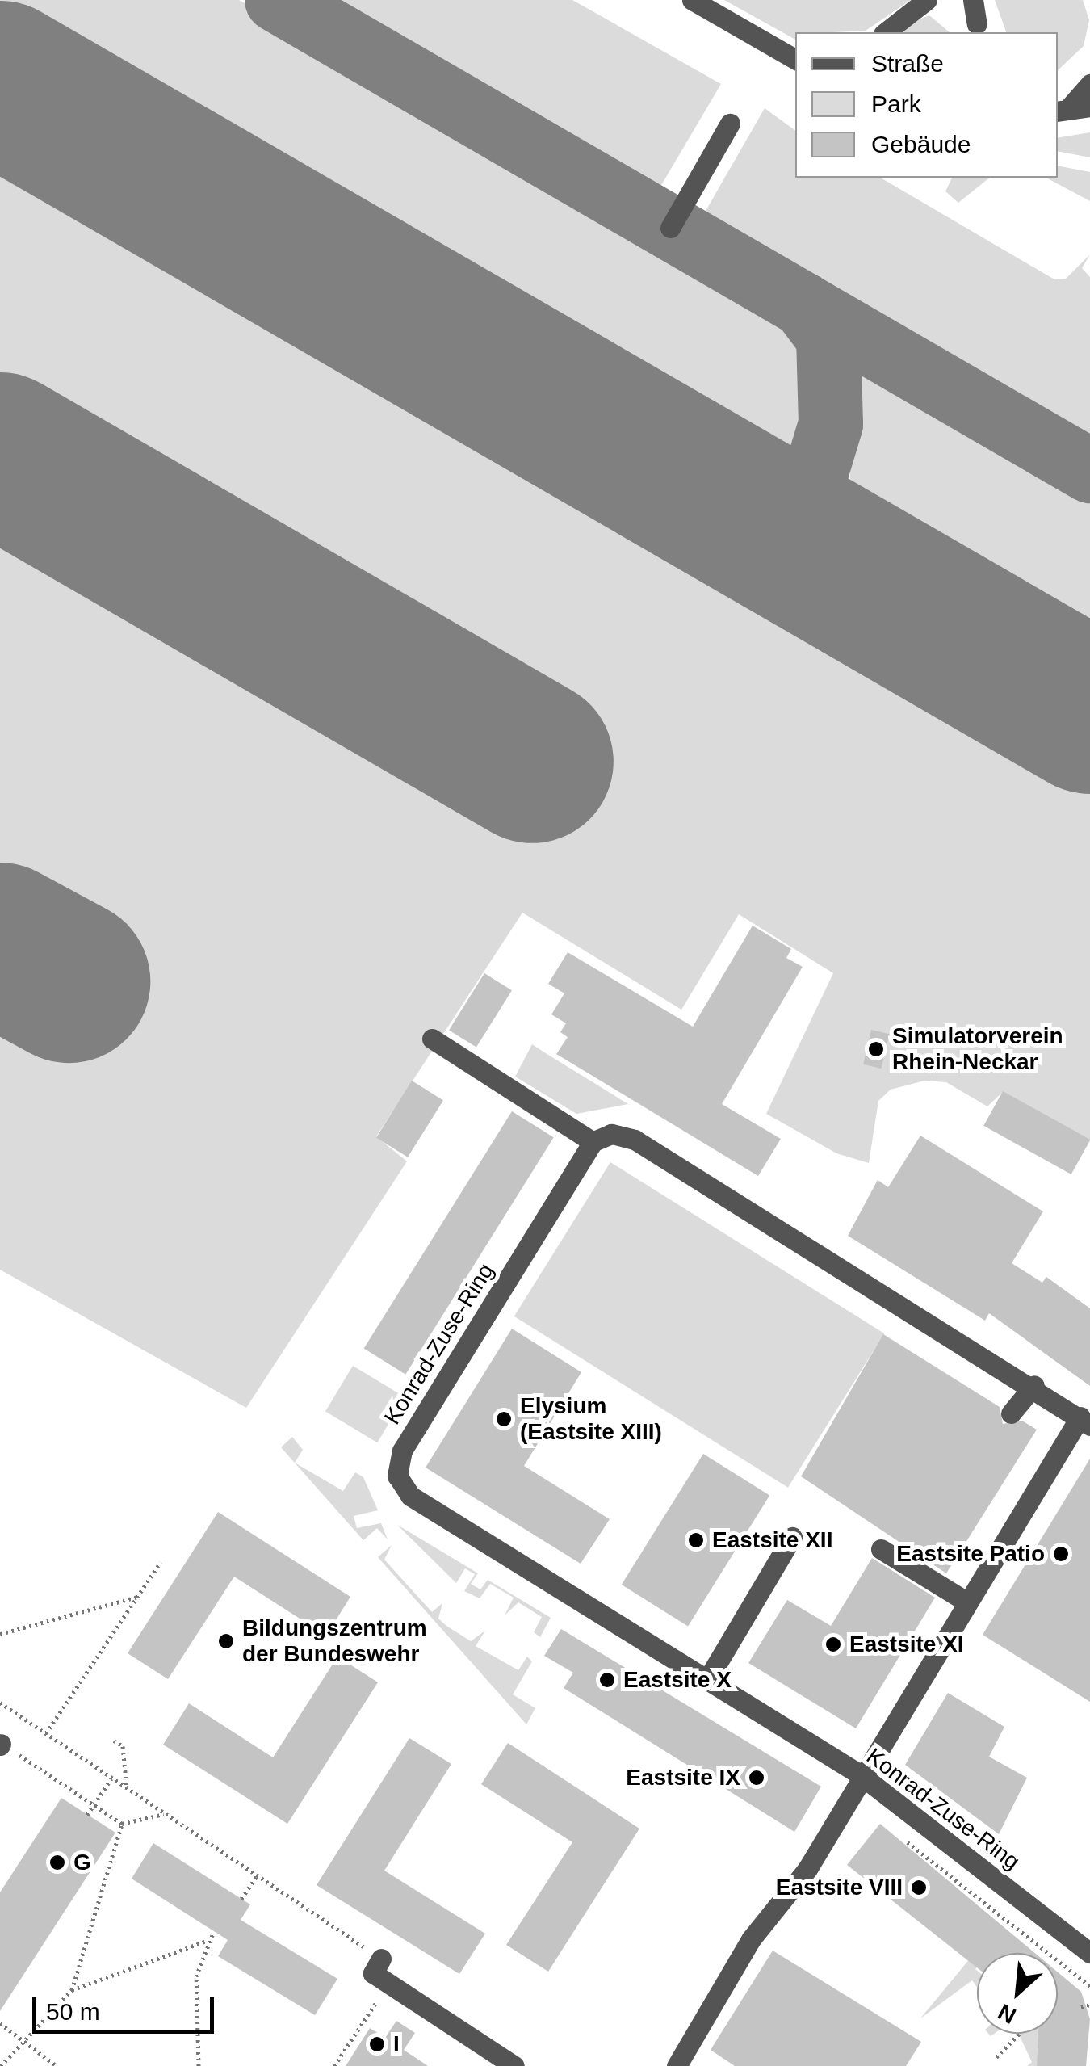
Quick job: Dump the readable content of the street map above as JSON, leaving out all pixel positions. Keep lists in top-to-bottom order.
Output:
{
  "streets": {
    "street": ["Konrad-Zuse-Ring"]
  },
  "places": [
    "Simulatorverein Rhein-Neckar",
    "Elysium (Eastsite XIII)",
    "Eastsite XII",
    "Eastsite Patio",
    "Bildungszentrum der Bundeswehr",
    "Eastsite XI",
    "Eastsite X",
    "Eastsite IX",
    "G",
    "Eastsite VIII",
    "I"
  ],
  "legend": ["Straße", "Park", "Gebäude"],
  "scale_bar": "50 m",
  "north": "bottom left"
}
